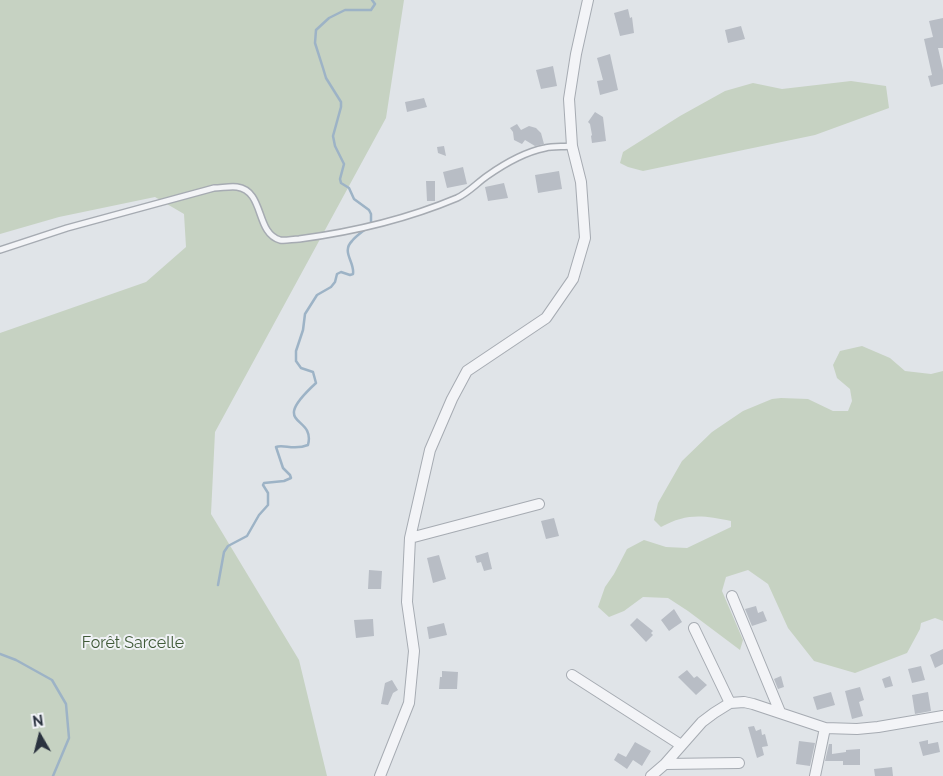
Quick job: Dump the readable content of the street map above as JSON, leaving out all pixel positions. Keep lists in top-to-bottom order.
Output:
{
  "parks": ["Forêt Sarcelle"],
  "north": "top"
}
